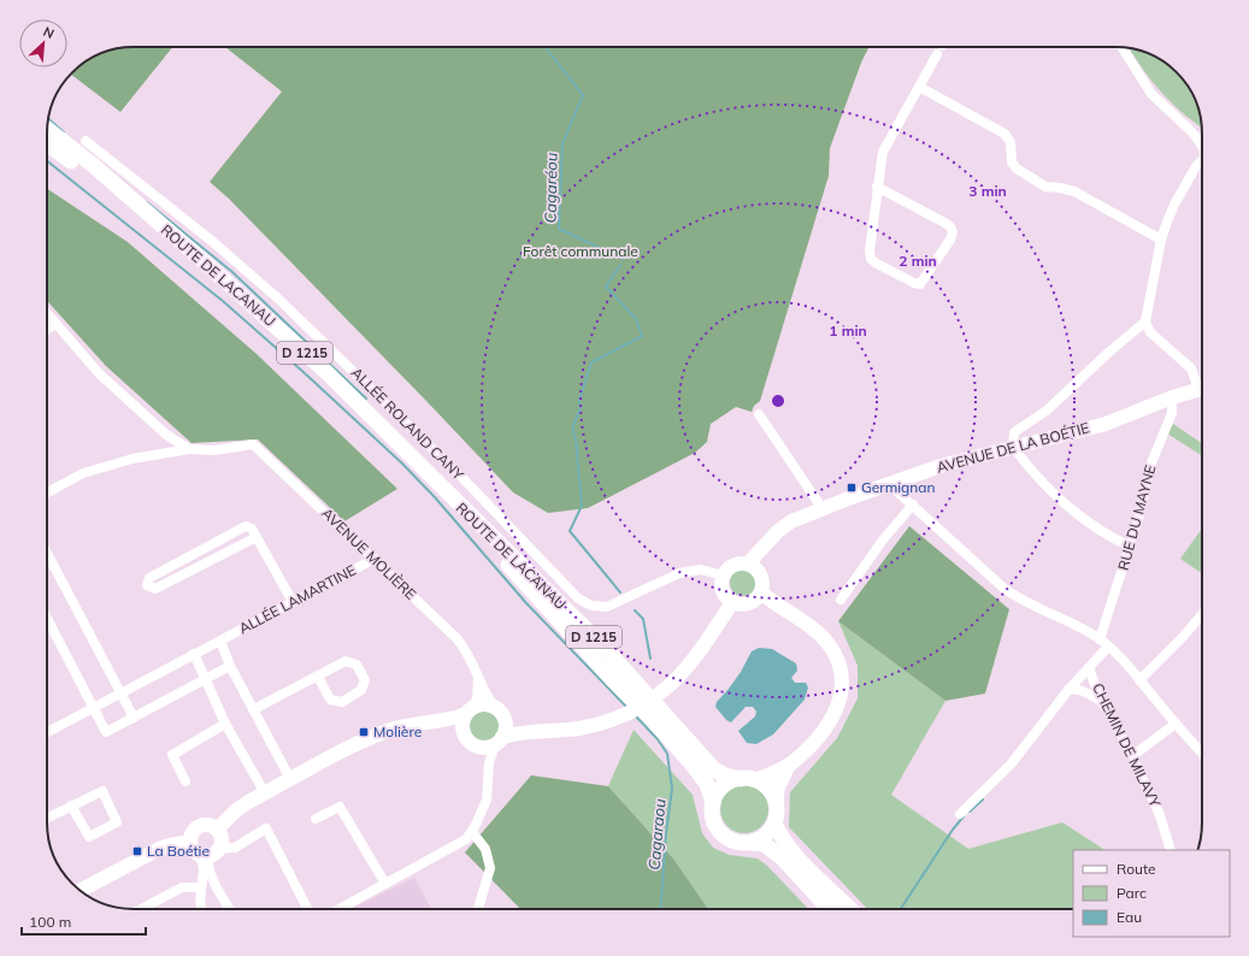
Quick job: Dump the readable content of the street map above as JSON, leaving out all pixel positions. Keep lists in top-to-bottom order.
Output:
{
  "streets": {
    "main road": ["ROUTE DE LACANAU", "D 1215", "AVENUE DE LA BOÉTIE"],
    "street": [
      "ALLÉE ROLAND CANY",
      "RUE DU MAYNE",
      "AVENUE MOLIÈRE",
      "ALLÉE LAMARTINE",
      "CHEMIN DE MILAVY"
    ]
  },
  "crossings": [
    ["ALLÉE ROLAND CANY", "AVENUE DE LA BOÉTIE"],
    ["AVENUE DE LA BOÉTIE", "RUE DU MAYNE"],
    ["AVENUE MOLIÈRE", "ALLÉE LAMARTINE"]
  ],
  "water": ["Cagaréou", "Cagaraou"],
  "parks": ["Forêt communale"],
  "places": {
    "transit": ["Germignan", "Molière", "La Boétie"]
  },
  "legend": ["Route", "Parc", "Eau"],
  "scale_bar": "100 m",
  "north": "top right",
  "rings": ["3 min", "2 min", "1 min"]
}
